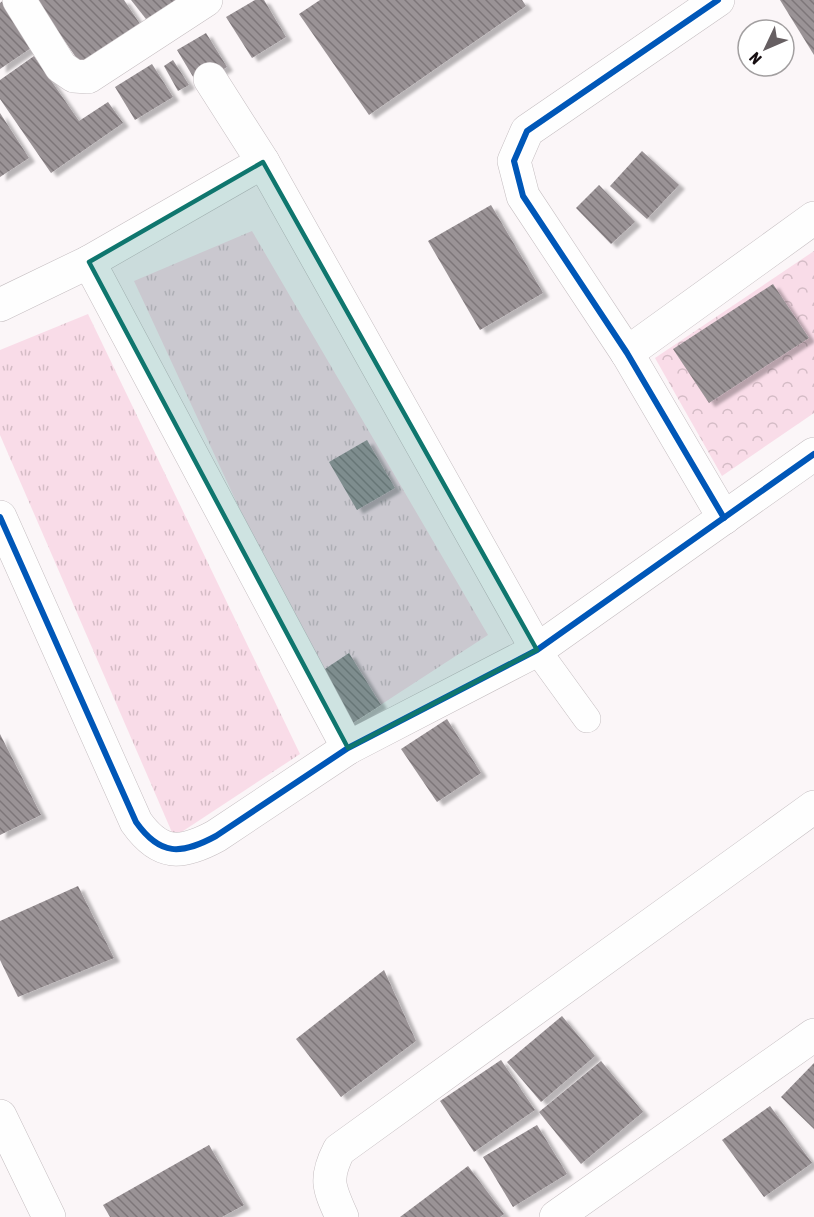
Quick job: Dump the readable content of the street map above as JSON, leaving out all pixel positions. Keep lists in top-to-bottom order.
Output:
{
  "north": "bottom left"
}
